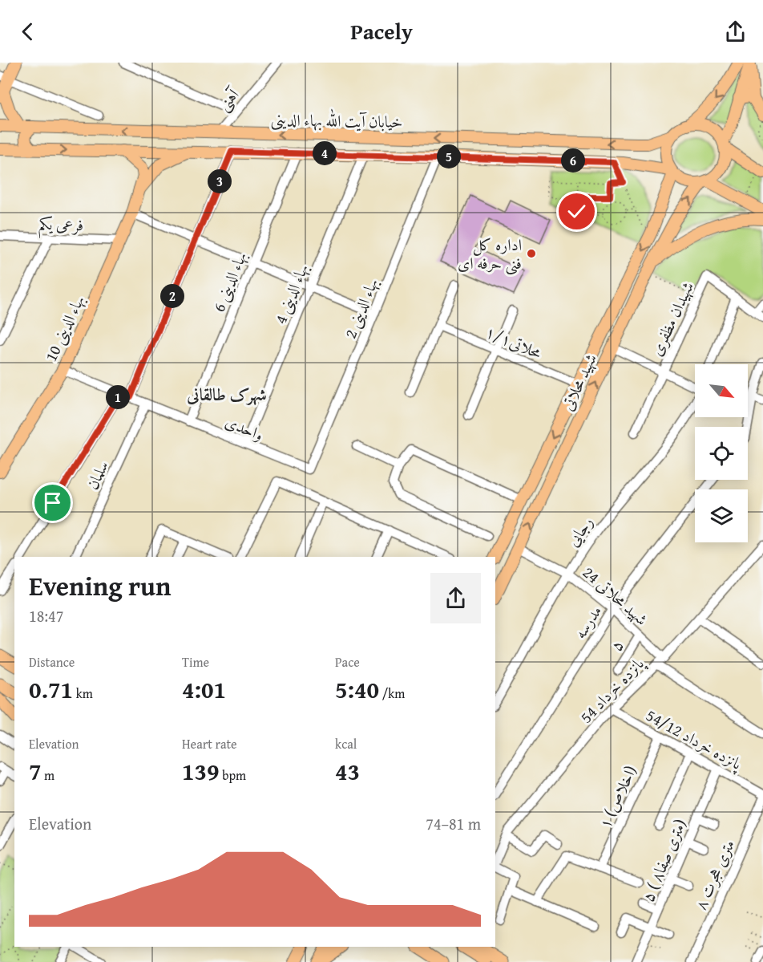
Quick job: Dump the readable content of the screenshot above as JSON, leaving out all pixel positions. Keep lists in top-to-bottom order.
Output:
{
  "streets": {
    "main road": ["خیابان آیت الله بهاء الدینی", "بهاء الدینی 10", "شهید محلاتی"],
    "street": [
      "آهنی",
      "فرعی یکم",
      "بهاء الدینی 6",
      "بهاء الدینی 4",
      "بهاء الدینی 2",
      "شهیدان مظفری",
      "محلاتی۱/۱",
      "واحدی",
      "سلمان",
      "رجایی",
      "شهید محلاتی 24",
      "مدرسه",
      "۵",
      "پانزده خرداد 54",
      "پانزده خرداد 54/12",
      "۱ (اخلاص)",
      "۵ ( ۸متری صفا)",
      "۸ متری هجرت"
    ]
  },
  "crossings": [
    ["آهنی", "خیابان آیت الله بهاء الدینی"],
    ["خیابان آیت الله بهاء الدینی", "بهاء الدینی 6"],
    ["خیابان آیت الله بهاء الدینی", "بهاء الدینی 4"],
    ["خیابان آیت الله بهاء الدینی", "بهاء الدینی 2"],
    ["خیابان آیت الله بهاء الدینی", "شهید محلاتی"],
    ["فرعی یکم", "بهاء الدینی 10"],
    ["بهاء الدینی 6", "واحدی"],
    ["بهاء الدینی 4", "واحدی"],
    ["بهاء الدینی 2", "واحدی"],
    ["بهاء الدینی 10", "واحدی"],
    ["محلاتی۱/۱", "شهید محلاتی"],
    ["شهید محلاتی", "شهید محلاتی 24"],
    ["واحدی", "سلمان"],
    ["رجایی", "شهید محلاتی 24"],
    ["شهید محلاتی 24", "مدرسه"],
    ["شهید محلاتی 24", "۵"],
    ["شهید محلاتی 24", "پانزده خرداد 54"],
    ["پانزده خرداد 54", "پانزده خرداد 54/12"],
    ["پانزده خرداد 54/12", "۱ (اخلاص)"],
    ["پانزده خرداد 54/12", "۵ ( ۸متری صفا)"]
  ],
  "districts": ["شهرک طالقانی"],
  "places": ["اداره کل فنی حرفه ای"],
  "north": "bottom right",
  "page": {
    "header": "Pacely",
    "pins": [
      "4",
      "5",
      "6",
      "3",
      "2",
      "1"
    ],
    "heading": ["Evening run", "18:47"],
    "stats": [
      ["Distance", "0.71 km"],
      ["Time", "4:01"],
      ["Pace", "5:40 /km"],
      ["Elevation", "7 m"],
      ["Heart rate", "139 bpm"],
      ["kcal", "43"]
    ],
    "chart": ["Elevation", "74–81 m"]
  }
}
